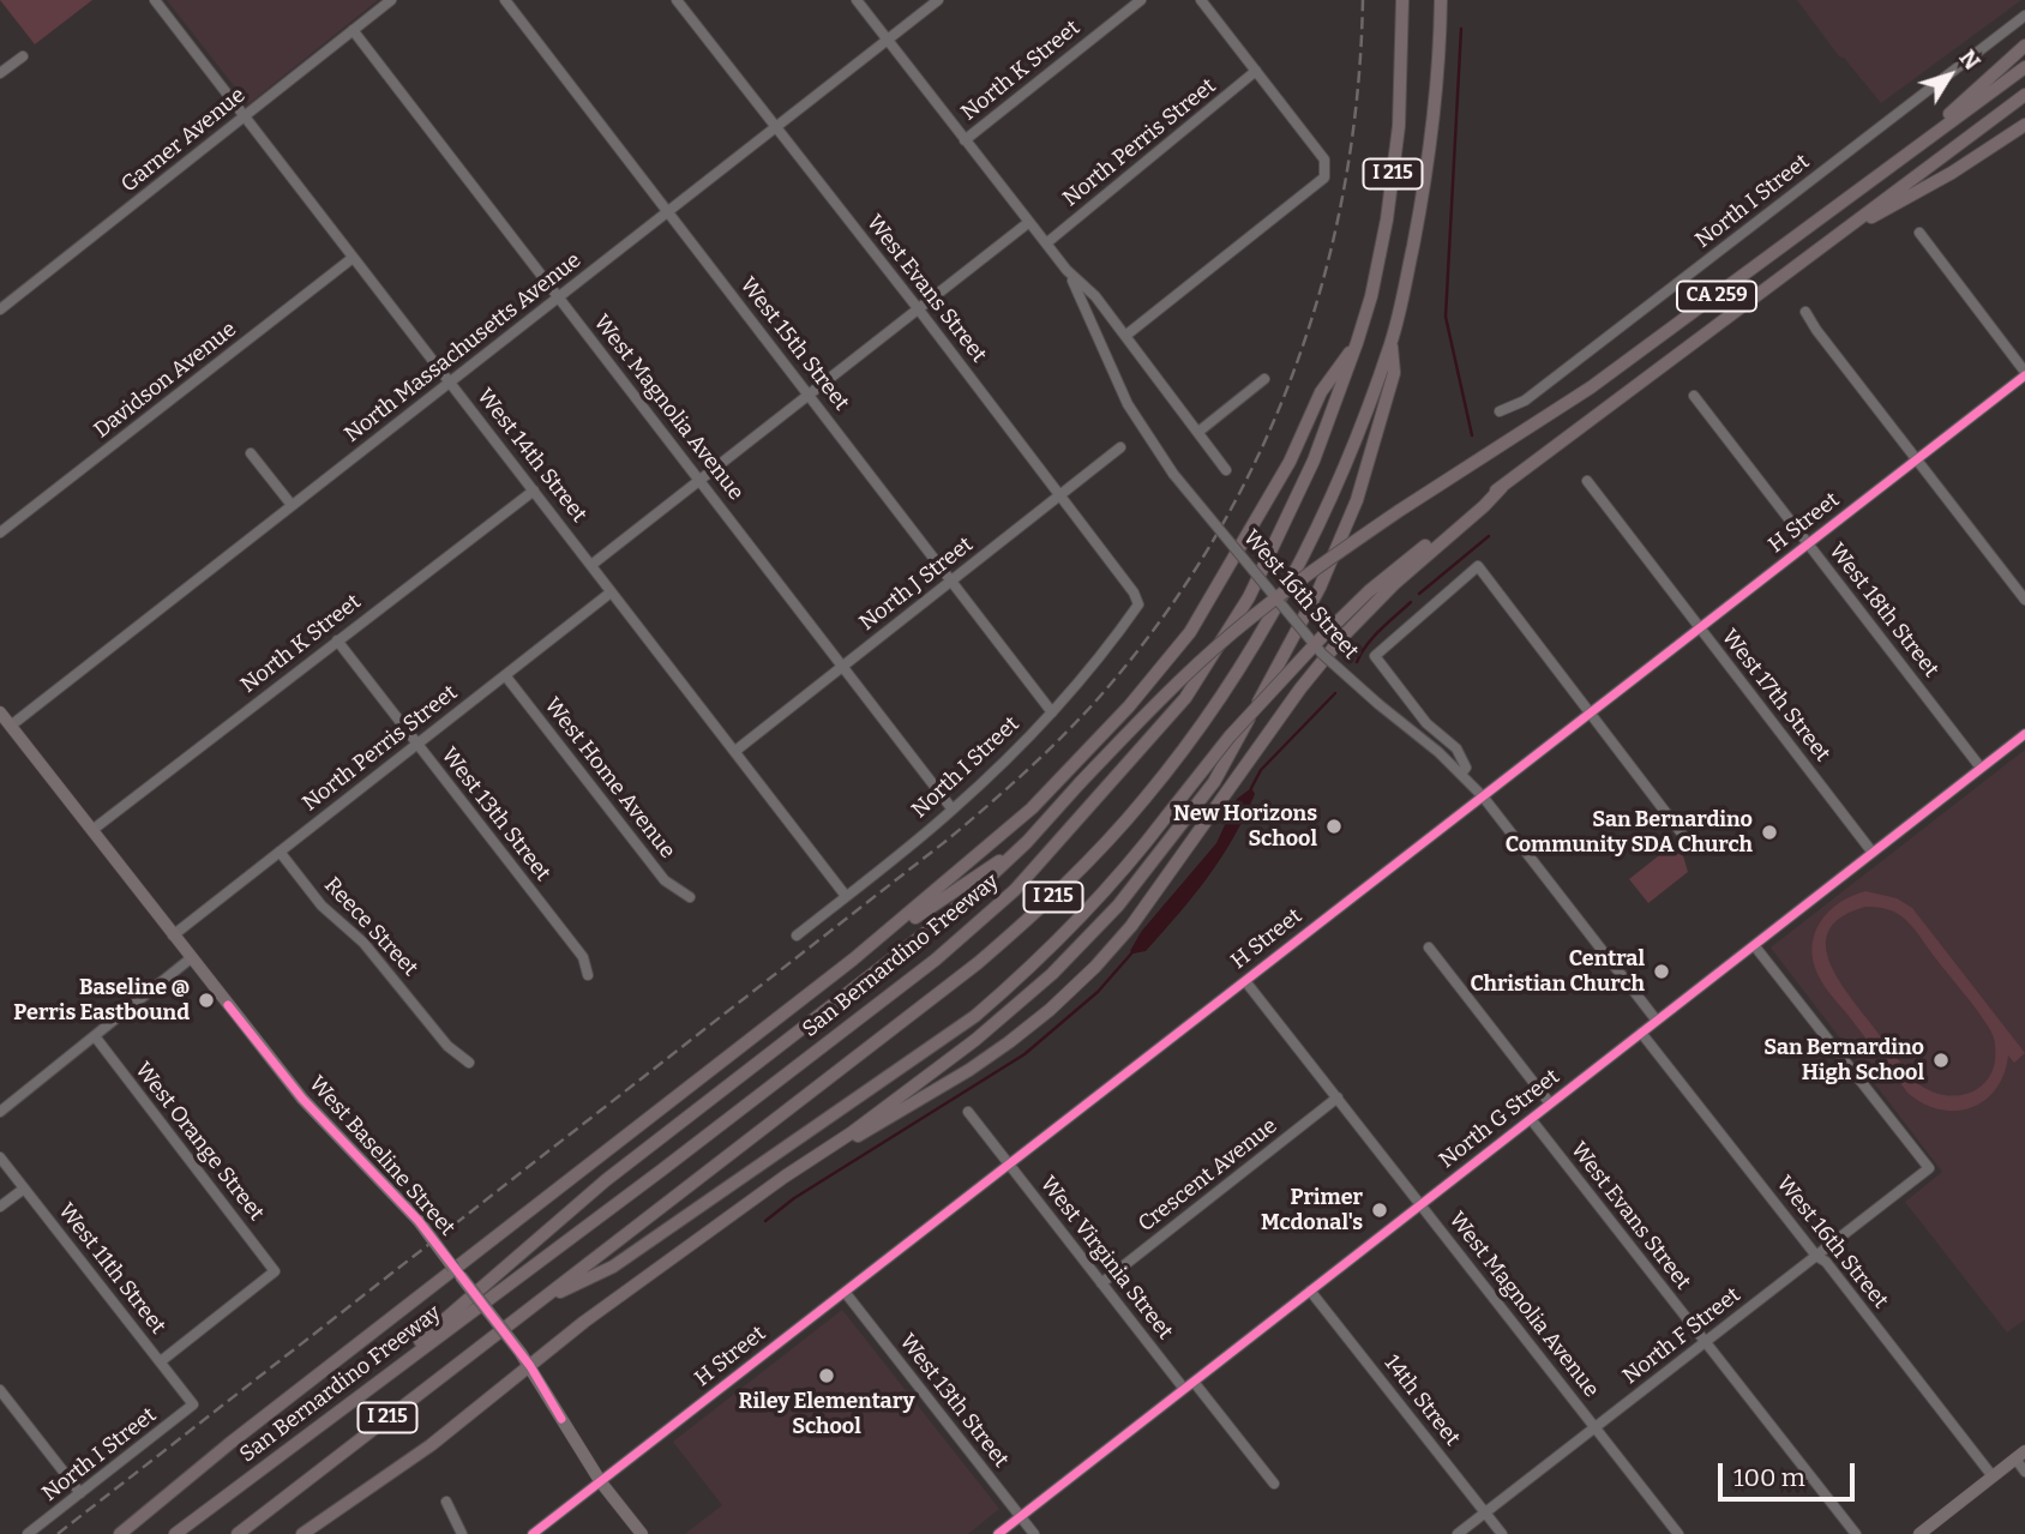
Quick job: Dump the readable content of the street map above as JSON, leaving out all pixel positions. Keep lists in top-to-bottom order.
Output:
{
  "streets": {
    "highway": ["I 215", "CA 259", "San Bernardino Freeway"],
    "main road": ["West Baseline Street"],
    "street": [
      "North K Street",
      "Garner Avenue",
      "North Perris Street",
      "North I Street",
      "West Evans Street",
      "West 15th Street",
      "North Massachusetts Avenue",
      "Davidson Avenue",
      "West Magnolia Avenue",
      "West 14th Street",
      "H Street",
      "North J Street",
      "West 16th Street",
      "West 18th Street",
      "West 17th Street",
      "West Home Avenue",
      "West 13th Street",
      "Reece Street",
      "North G Street",
      "West Orange Street",
      "Crescent Avenue",
      "West Virginia Street",
      "West 11th Street",
      "North F Street",
      "14th Street"
    ]
  },
  "crossings": [
    ["North K Street", "West 14th Street"],
    ["North K Street", "West 16th Street"],
    ["North K Street", "West 13th Street"],
    ["North K Street", "West Baseline Street"],
    ["Garner Avenue", "West Magnolia Avenue"],
    ["Garner Avenue", "West 14th Street"],
    ["North Perris Street", "West 14th Street"],
    ["North Perris Street", "West 16th Street"],
    ["North Perris Street", "West Home Avenue"],
    ["North Perris Street", "West 13th Street"],
    ["North Perris Street", "Reece Street"],
    ["North Perris Street", "West Baseline Street"],
    ["North I Street", "West Evans Street"],
    ["North I Street", "West 15th Street"],
    ["North I Street", "West Magnolia Avenue"],
    ["North I Street", "West 14th Street"],
    ["North I Street", "West 11th Street"],
    ["West Evans Street", "North Massachusetts Avenue"],
    ["West Evans Street", "North J Street"],
    ["West Evans Street", "North G Street"],
    ["West Evans Street", "North F Street"],
    ["West 15th Street", "North Massachusetts Avenue"],
    ["West 15th Street", "North J Street"],
    ["North Massachusetts Avenue", "West Magnolia Avenue"],
    ["North Massachusetts Avenue", "West 14th Street"],
    ["North Massachusetts Avenue", "West 16th Street"],
    ["North Massachusetts Avenue", "West Baseline Street"],
    ["Davidson Avenue", "West 14th Street"],
    ["West Magnolia Avenue", "H Street"],
    ["West Magnolia Avenue", "North J Street"],
    ["West Magnolia Avenue", "North G Street"],
    ["West Magnolia Avenue", "Crescent Avenue"],
    ["West Magnolia Avenue", "North F Street"],
    ["West 14th Street", "North J Street"],
    ["H Street", "West 16th Street"],
    ["H Street", "West 18th Street"],
    ["H Street", "West 17th Street"],
    ["H Street", "West 13th Street"],
    ["H Street", "West Baseline Street"],
    ["H Street", "West Virginia Street"],
    ["West 16th Street", "North G Street"],
    ["West 16th Street", "North F Street"],
    ["West 18th Street", "North G Street"],
    ["West 17th Street", "North G Street"],
    ["West 13th Street", "North G Street"],
    ["North G Street", "West Virginia Street"],
    ["North G Street", "North F Street"],
    ["North G Street", "14th Street"],
    ["West Orange Street", "West 11th Street"],
    ["Crescent Avenue", "West Virginia Street"],
    ["North F Street", "14th Street"]
  ],
  "places": [
    "New Horizons School",
    "San Bernardino Community SDA Church",
    "Central Christian Church",
    "Baseline @ Perris Eastbound",
    "San Bernardino High School",
    "Primer Mcdonal's",
    "Riley Elementary School"
  ],
  "scale_bar": "100 m",
  "north": "top right"
}
